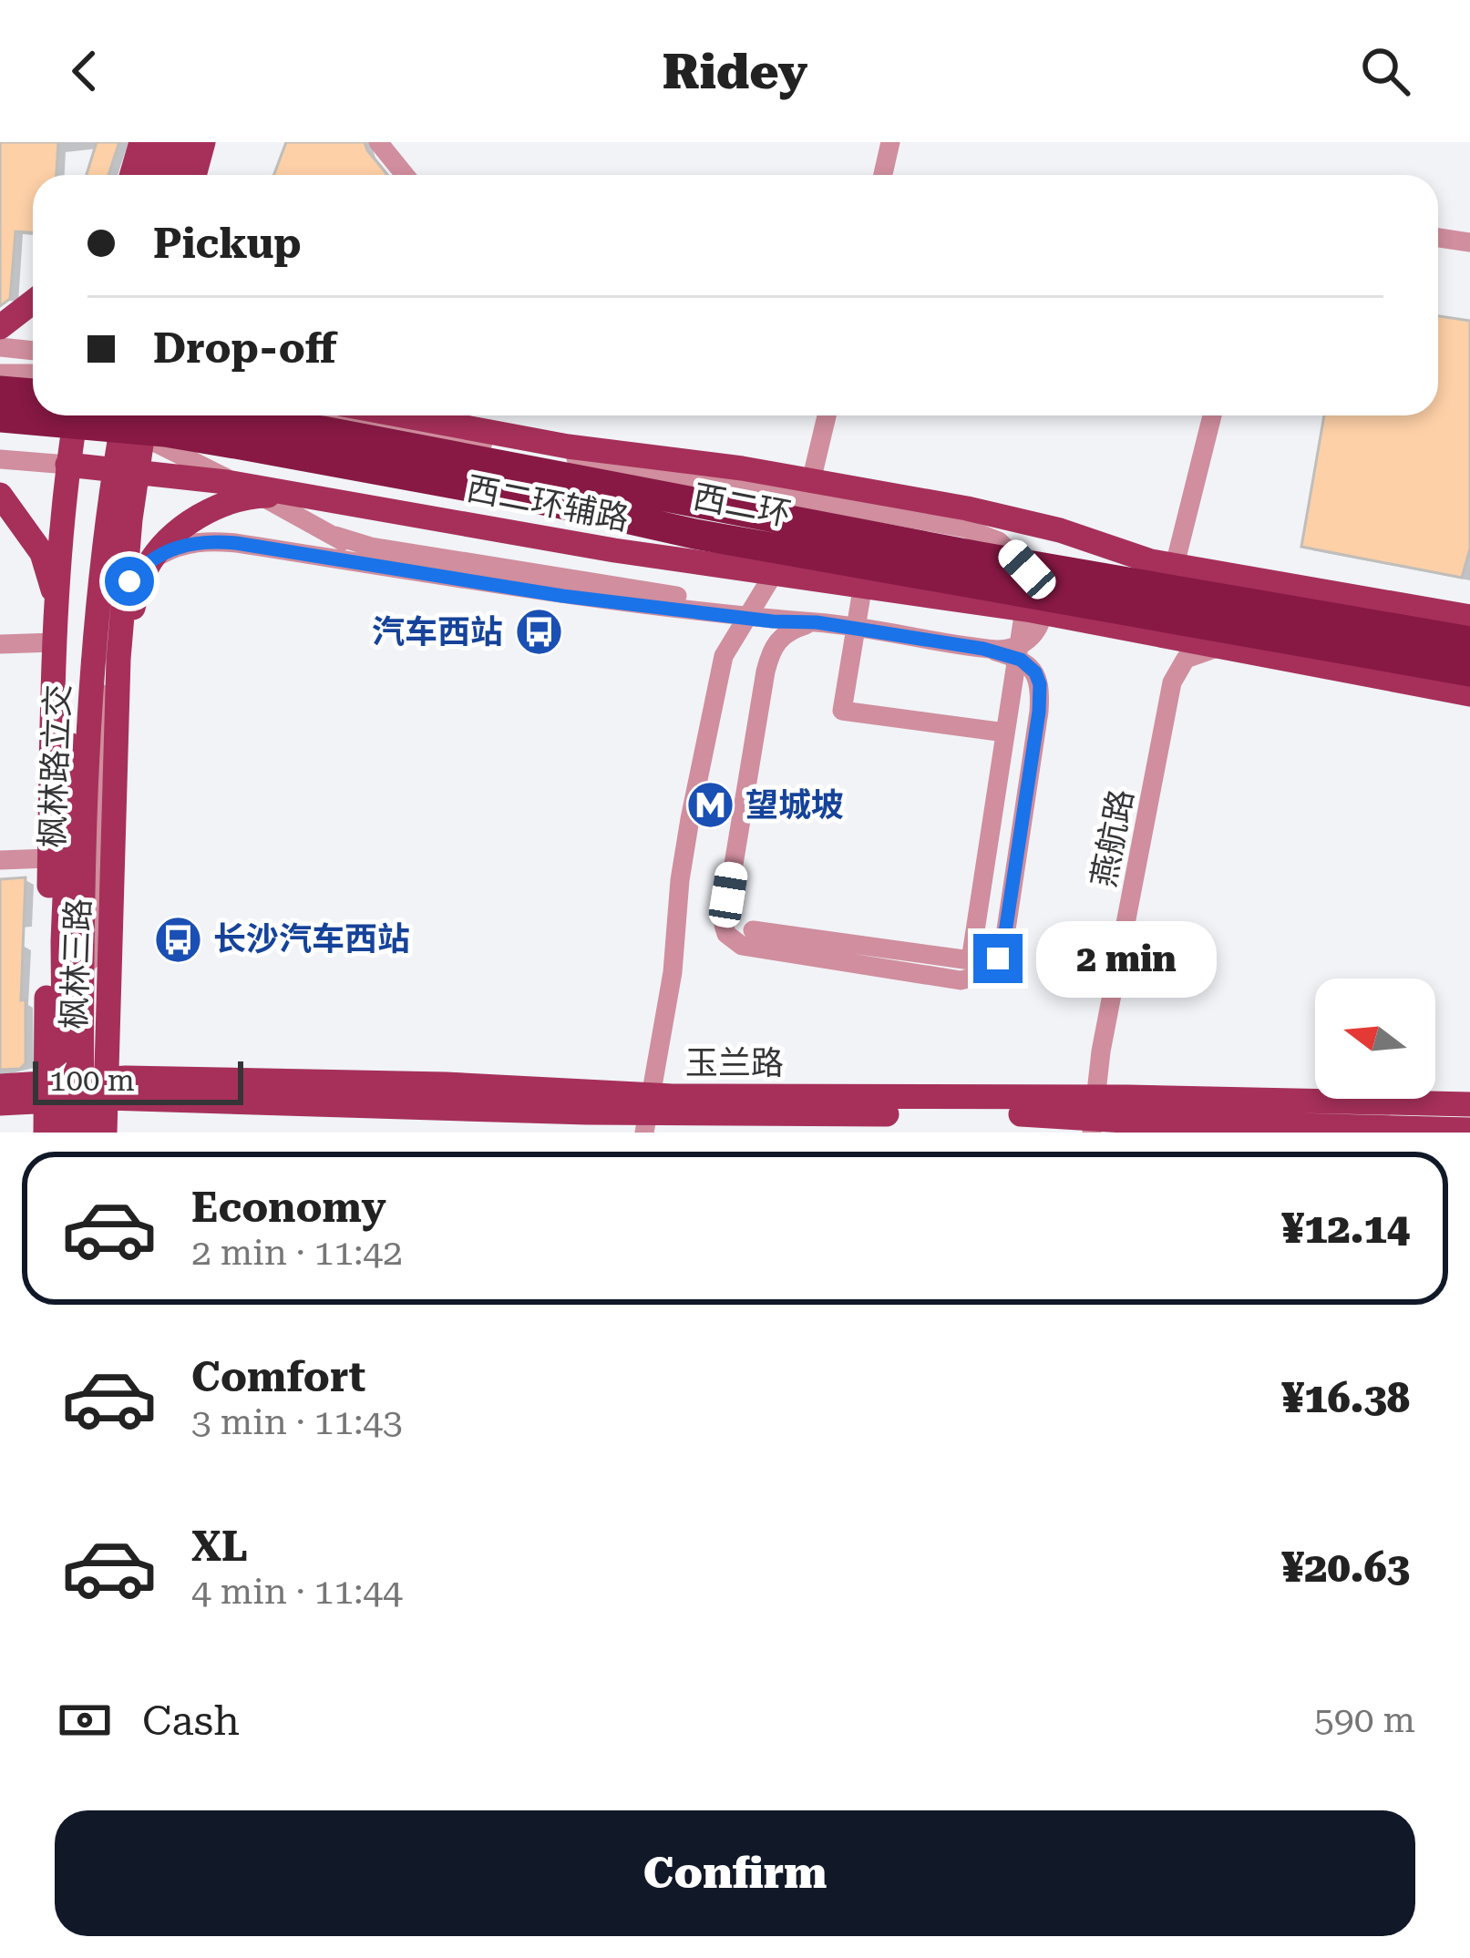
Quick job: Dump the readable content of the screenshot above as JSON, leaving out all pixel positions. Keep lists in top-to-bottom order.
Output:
{
  "streets": {
    "highway": ["西二环"],
    "main road": [
      "西二环辅路",
      "枫林路立交",
      "枫林三路",
      "玉兰路"
    ],
    "street": ["燕航路"]
  },
  "crossings": [
    ["西二环辅路", "燕航路"],
    ["西二环辅路", "枫林三路"],
    ["西二环", "枫林路立交"],
    ["燕航路", "玉兰路"],
    ["枫林三路", "玉兰路"]
  ],
  "places": {
    "bus stop": ["汽车西站", "长沙汽车西站"],
    "metro station": ["望城坡"]
  },
  "scale_bar": "100 m",
  "north": "left",
  "page": {
    "header": "Ridey",
    "banner": ["Pickup", "Drop-off"],
    "bubble": "2 min",
    "scale": "100 m",
    "list": [
      {
        "name": "Economy",
        "note": "2 min · 11:42",
        "value": "¥12.14"
      },
      {
        "name": "Comfort",
        "note": "3 min · 11:43",
        "value": "¥16.38"
      },
      {
        "name": "XL",
        "note": "4 min · 11:44",
        "value": "¥20.63"
      }
    ],
    "pay": ["Cash", "590 m"],
    "buttons": "Confirm"
  }
}
